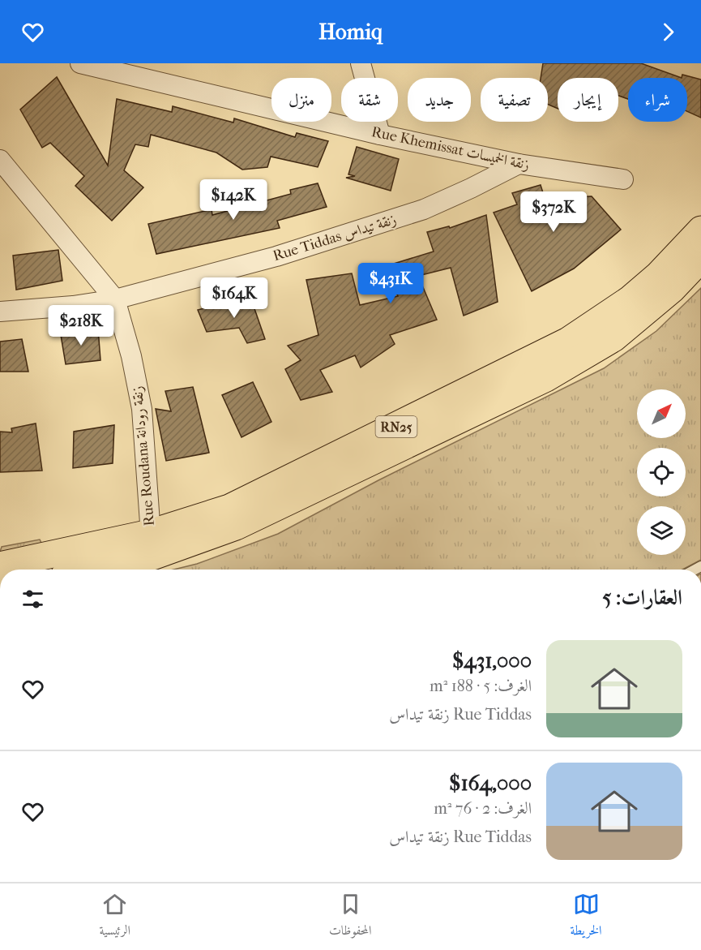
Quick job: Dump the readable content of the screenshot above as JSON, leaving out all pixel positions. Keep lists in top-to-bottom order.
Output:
{
  "streets": {
    "main road": ["RN25"],
    "street": ["Rue Khemissat زنقة الخميسات", "Rue Tiddas زنقة تيداس", "Rue Roudana زنقة رودانة"]
  },
  "crossings": [
    ["Rue Khemissat زنقة الخميسات", "Rue Tiddas زنقة تيداس"],
    ["Rue Tiddas زنقة تيداس", "Rue Roudana زنقة رودانة"],
    ["RN25", "Rue Roudana زنقة رودانة"]
  ],
  "north": "top right",
  "page": {
    "header": "Homiq",
    "chip": [
      "شراء",
      "إيجار",
      "تصفية",
      "جديد",
      "شقة",
      "منزل"
    ],
    "price": [
      "$142K",
      "$372K",
      "$431K",
      "$164K",
      "$218K"
    ],
    "heading": "العقارات: 5",
    "list": [
      {
        "name": "$431,000",
        "note": "الغرف: 5 · 188 m² · Rue Tiddas زنقة تيداس"
      },
      {
        "name": "$164,000",
        "note": "الغرف: 2 · 76 m² · Rue Tiddas زنقة تيداس"
      }
    ],
    "tabs": ["الخريطة", "المحفوظات", "الرئيسية"]
  }
}
